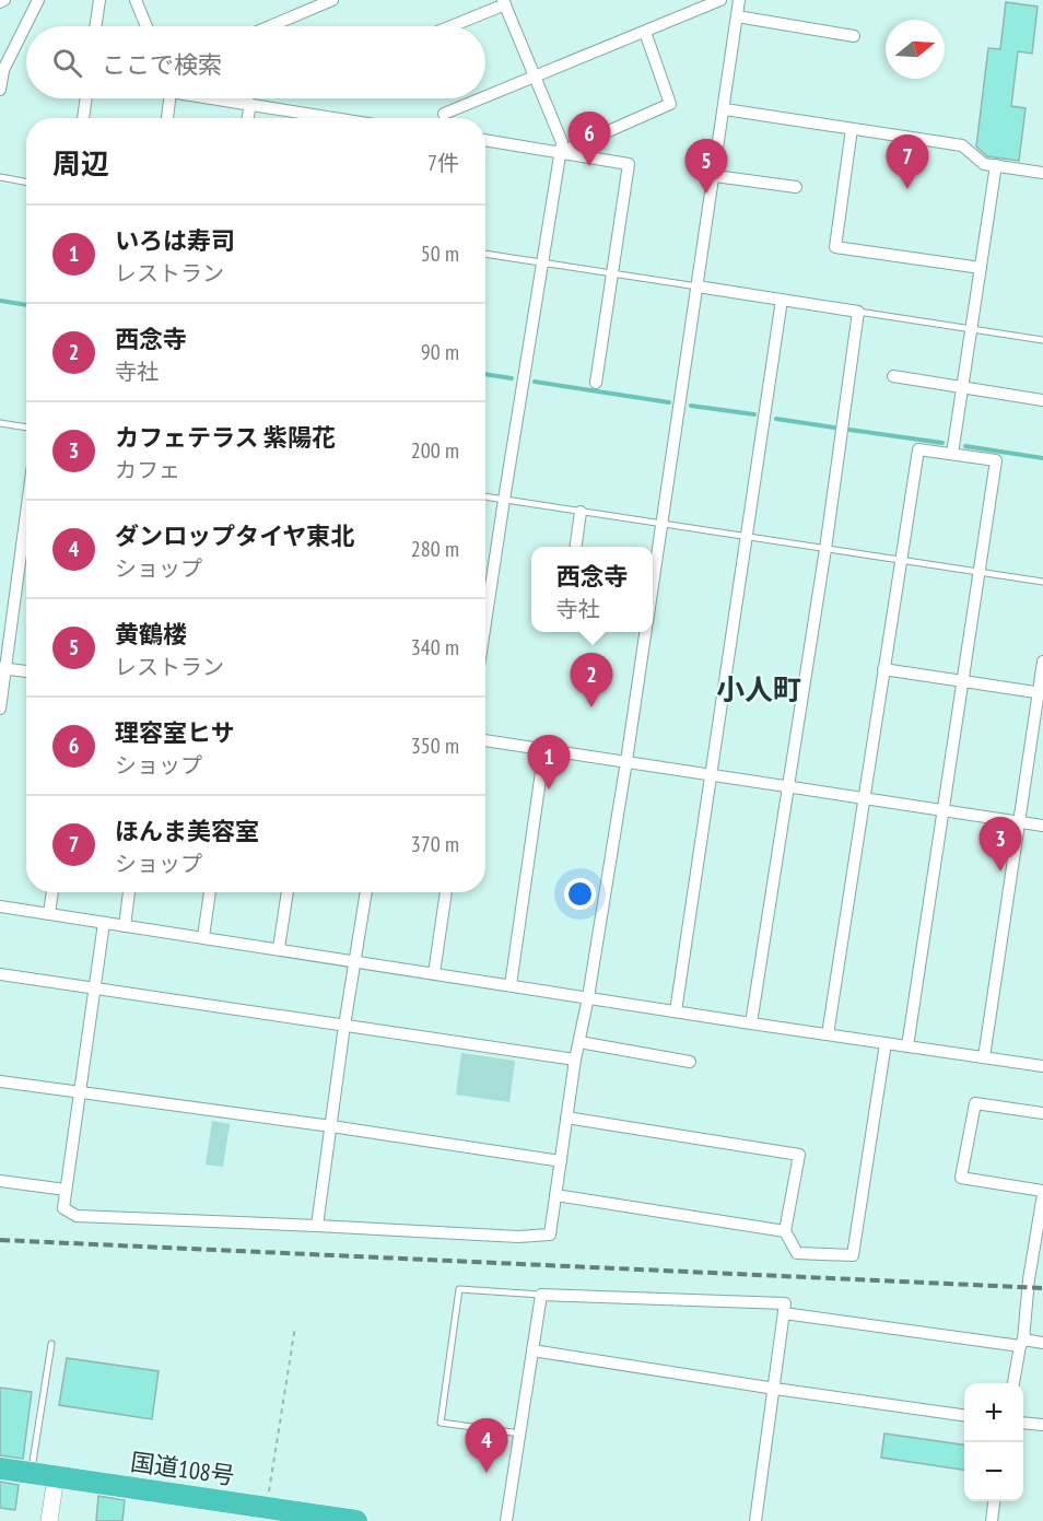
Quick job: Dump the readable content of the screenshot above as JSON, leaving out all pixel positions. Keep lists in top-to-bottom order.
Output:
{
  "streets": {
    "highway": ["国道108号"]
  },
  "districts": ["小人町"],
  "north": "right",
  "page": {
    "search": "ここで検索",
    "pins": [
      "6",
      "7",
      "5",
      "2",
      "1",
      "3",
      "4"
    ],
    "heading": ["周辺", "7件"],
    "list": [
      {
        "mark": "1",
        "name": "いろは寿司",
        "note": "レストラン",
        "value": "50 m"
      },
      {
        "mark": "2",
        "name": "西念寺",
        "note": "寺社",
        "value": "90 m"
      },
      {
        "mark": "3",
        "name": "カフェテラス 紫陽花",
        "note": "カフェ",
        "value": "200 m"
      },
      {
        "mark": "4",
        "name": "ダンロップタイヤ東北",
        "note": "ショップ",
        "value": "280 m"
      },
      {
        "mark": "5",
        "name": "黄鶴楼",
        "note": "レストラン",
        "value": "340 m"
      },
      {
        "mark": "6",
        "name": "理容室ヒサ",
        "note": "ショップ",
        "value": "350 m"
      },
      {
        "mark": "7",
        "name": "ほんま美容室",
        "note": "ショップ",
        "value": "370 m"
      }
    ],
    "popup": ["西念寺", "寺社"],
    "map_buttons": ["+", "−"]
  }
}
